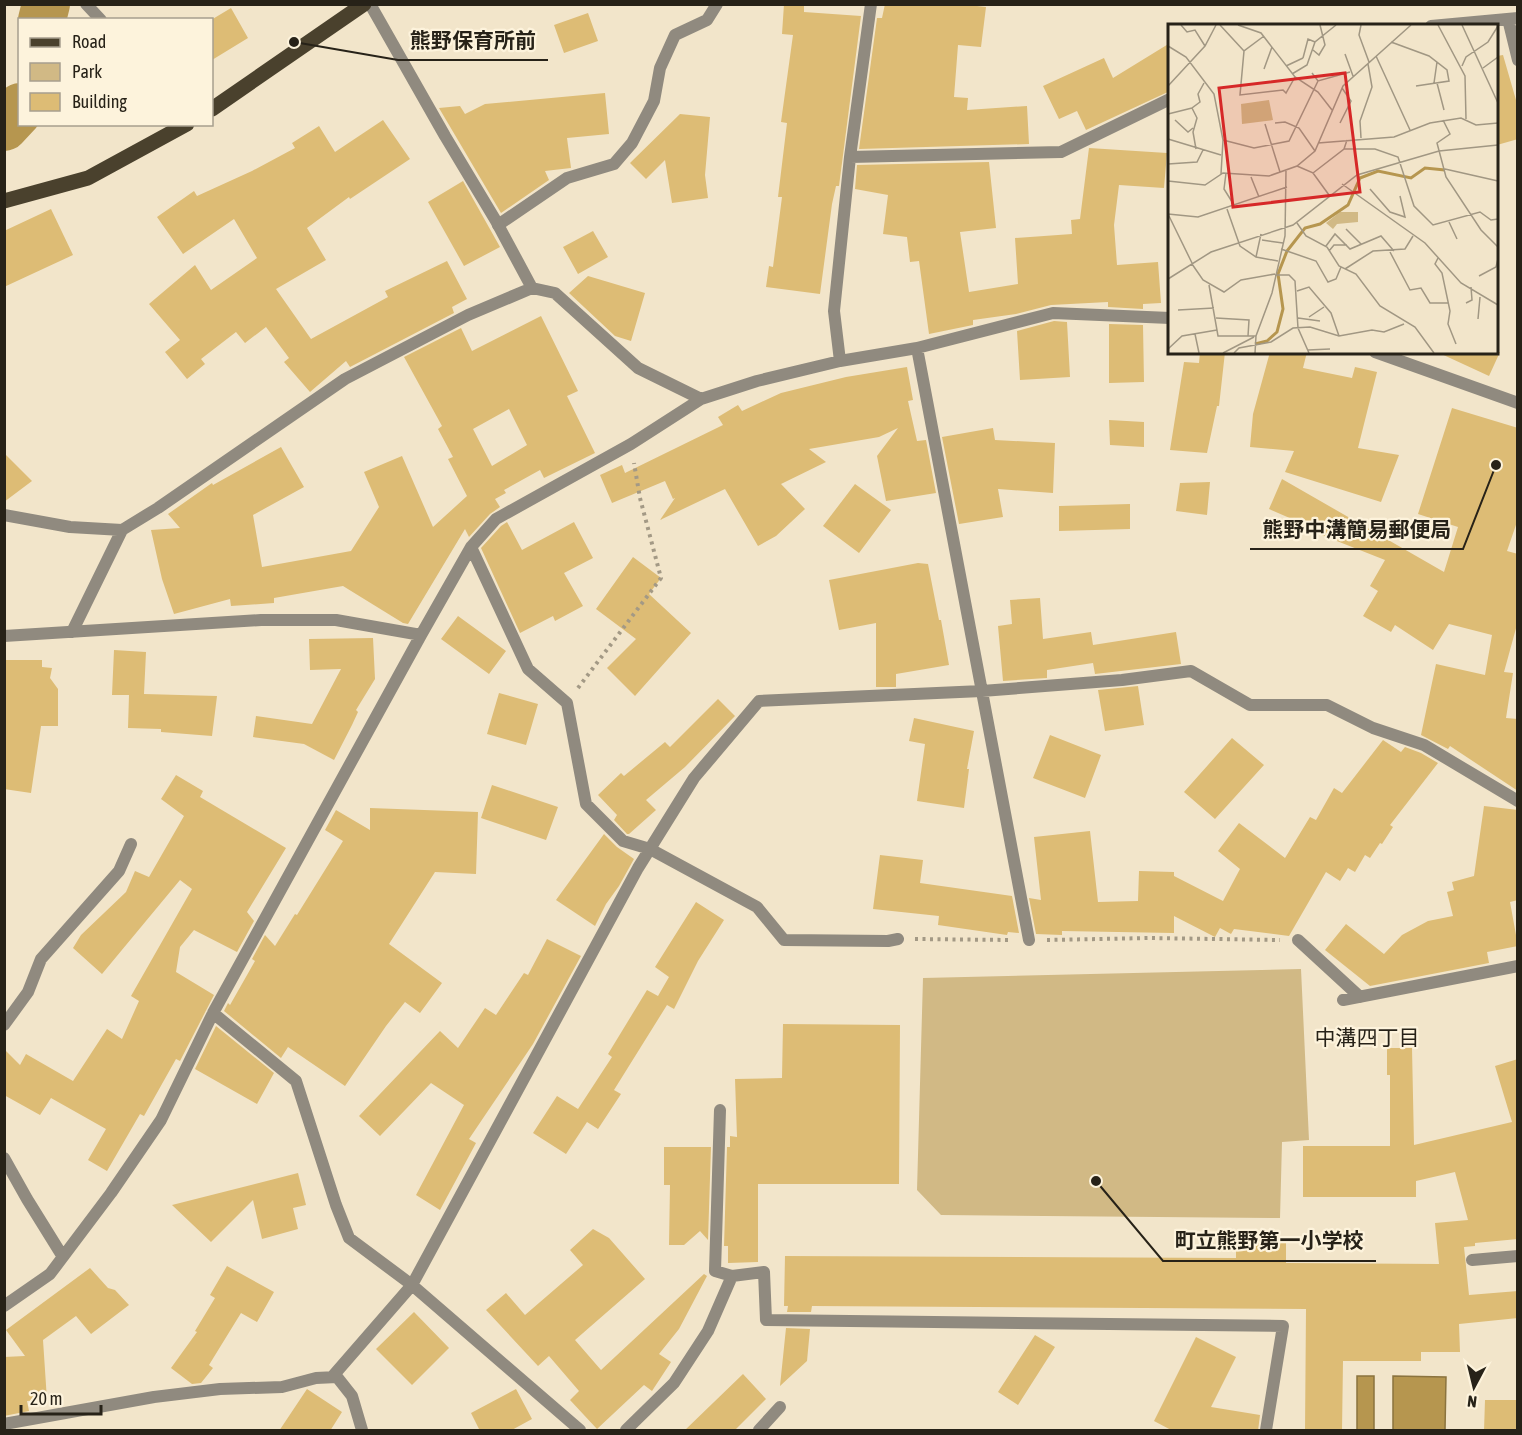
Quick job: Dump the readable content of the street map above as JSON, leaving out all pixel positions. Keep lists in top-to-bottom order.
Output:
{
  "districts": ["中溝四丁目"],
  "places": ["熊野保育所前", "熊野中溝簡易郵便局", "町立熊野第一小学校"],
  "legend": ["Road", "Park", "Building"],
  "scale_bar": "20 m",
  "north": "bottom"
}
